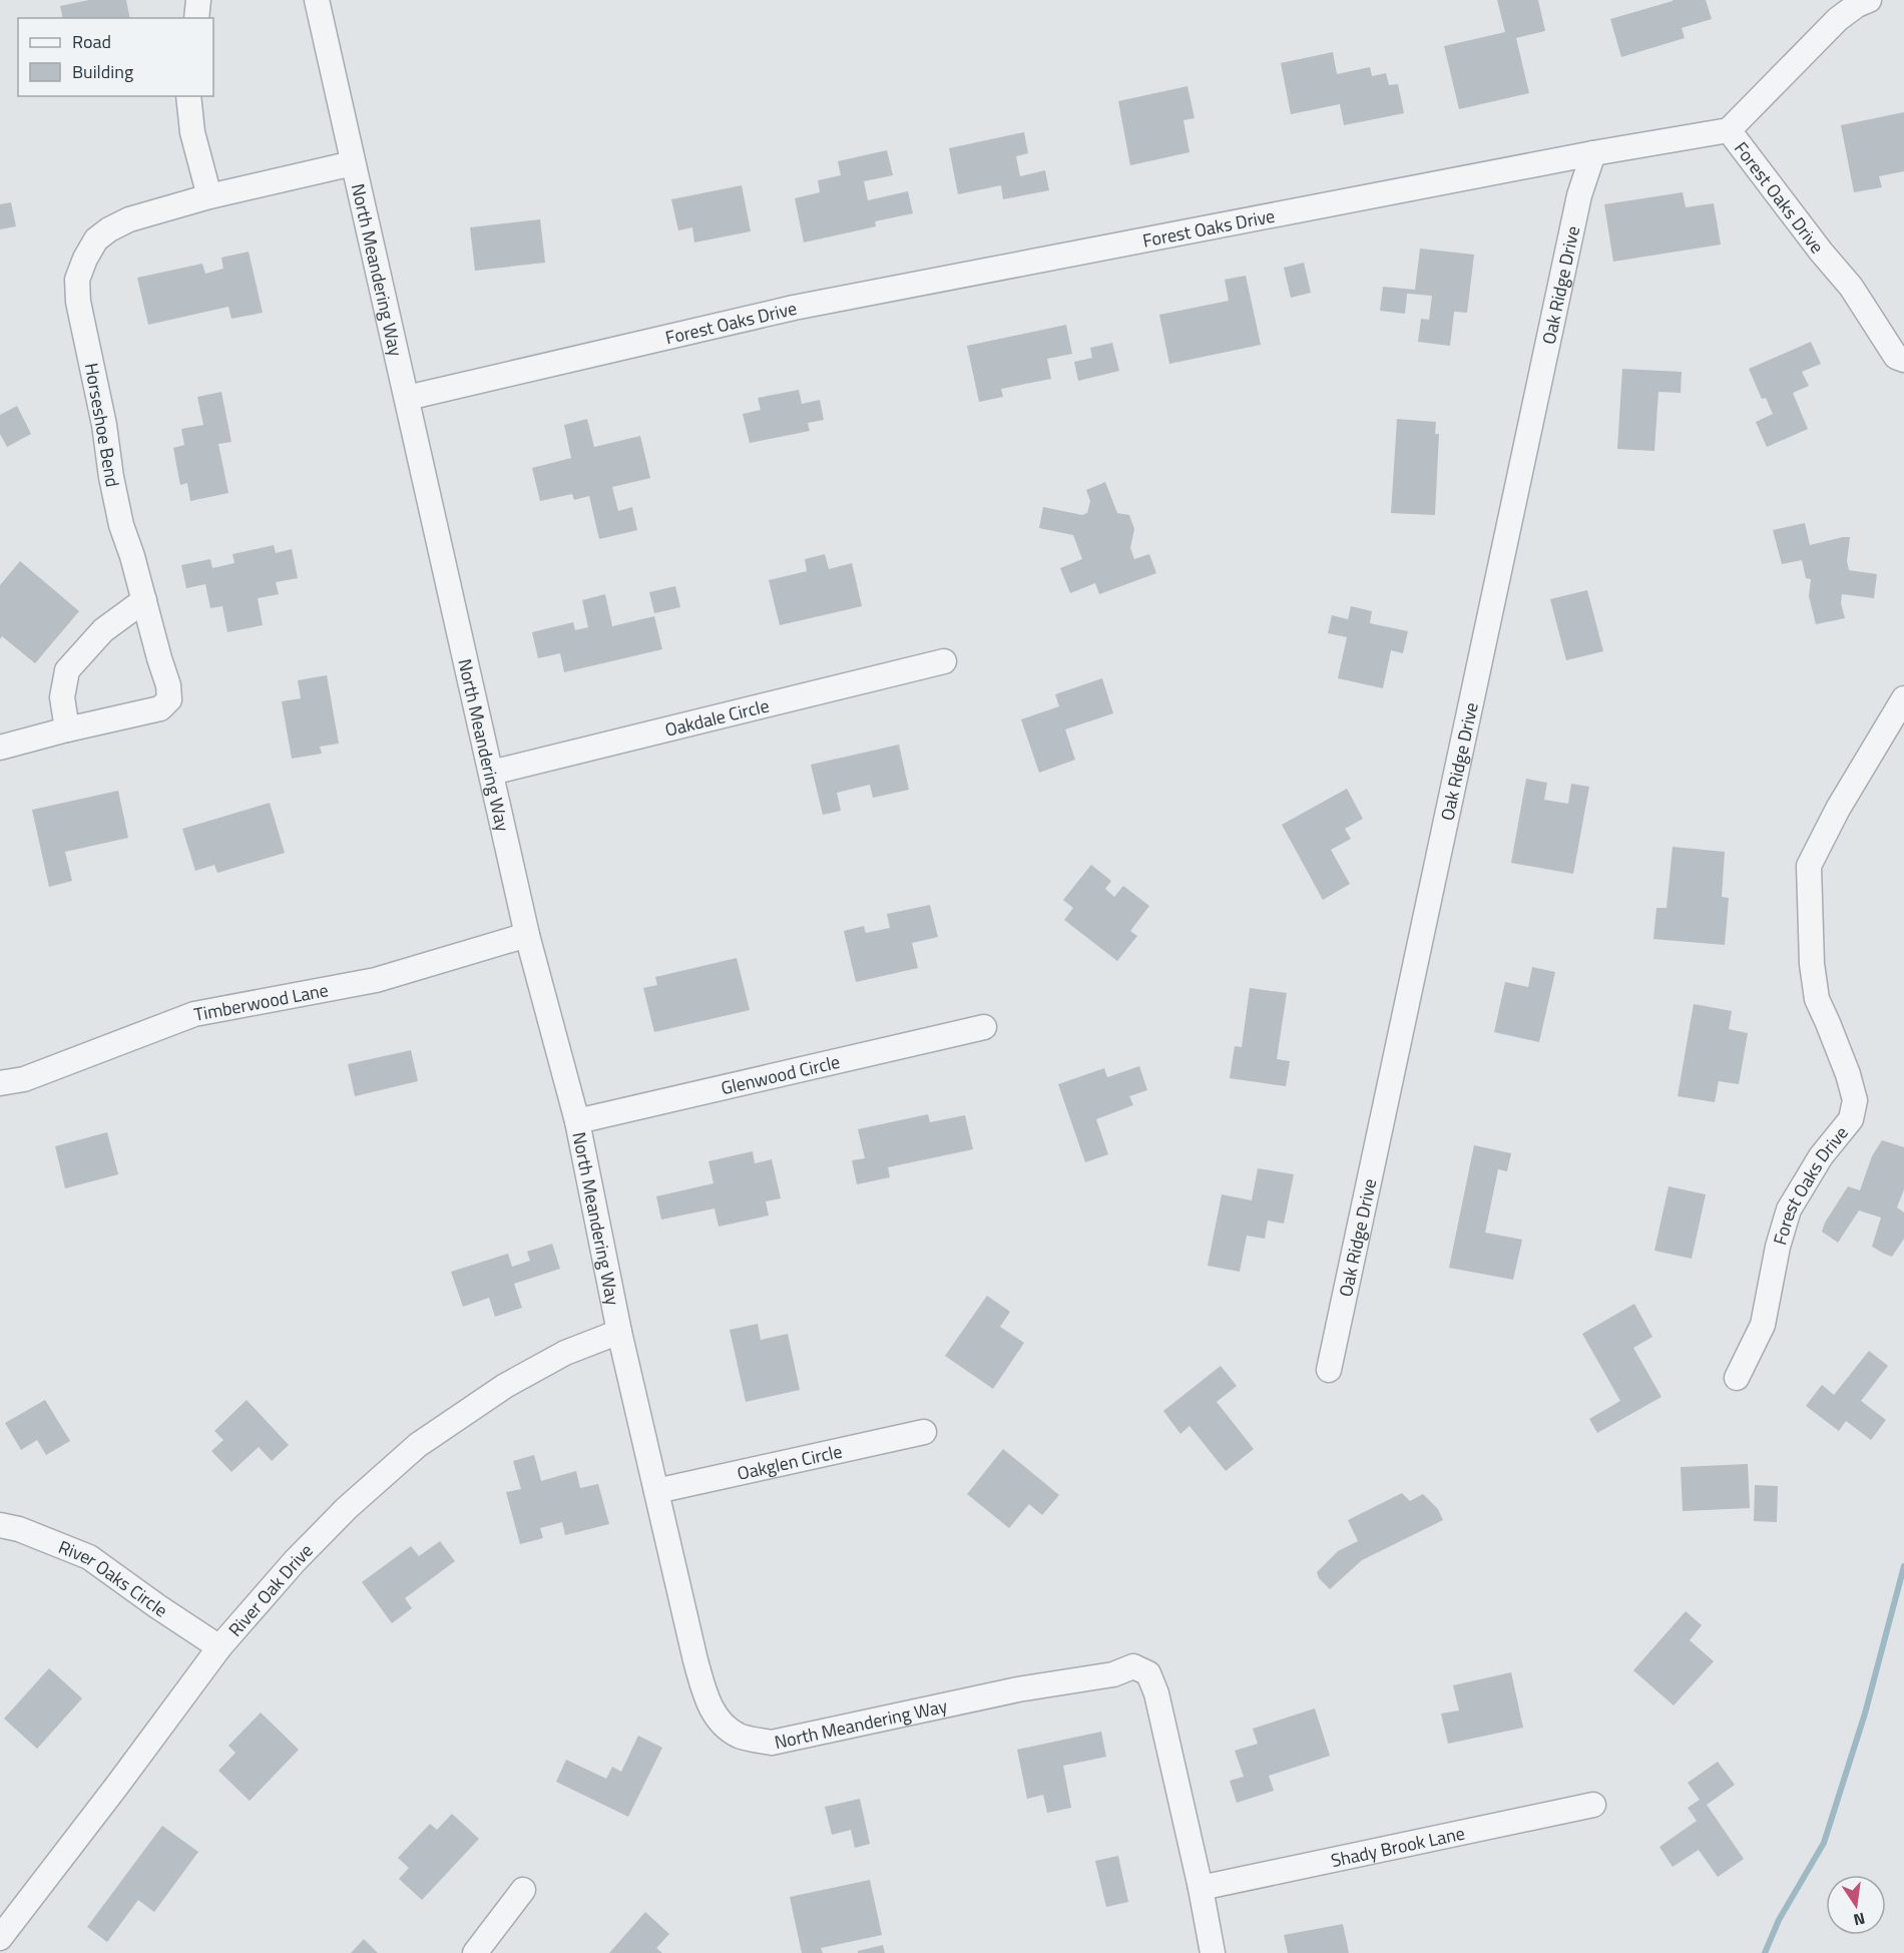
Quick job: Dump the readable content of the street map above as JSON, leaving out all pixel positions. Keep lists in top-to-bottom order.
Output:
{
  "streets": {
    "street": [
      "Forest Oaks Drive",
      "North Meandering Way",
      "Oak Ridge Drive",
      "Horseshoe Bend",
      "Oakdale Circle",
      "Timberwood Lane",
      "Glenwood Circle",
      "Oakglen Circle",
      "River Oaks Circle",
      "River Oak Drive",
      "Shady Brook Lane"
    ]
  },
  "crossings": [
    ["Forest Oaks Drive", "North Meandering Way"],
    ["Forest Oaks Drive", "Oak Ridge Drive"],
    ["North Meandering Way", "Horseshoe Bend"],
    ["North Meandering Way", "Oakdale Circle"],
    ["North Meandering Way", "Timberwood Lane"],
    ["North Meandering Way", "Glenwood Circle"],
    ["North Meandering Way", "Oakglen Circle"],
    ["North Meandering Way", "River Oak Drive"],
    ["North Meandering Way", "Shady Brook Lane"],
    ["River Oaks Circle", "River Oak Drive"]
  ],
  "legend": ["Road", "Building"],
  "north": "bottom"
}
